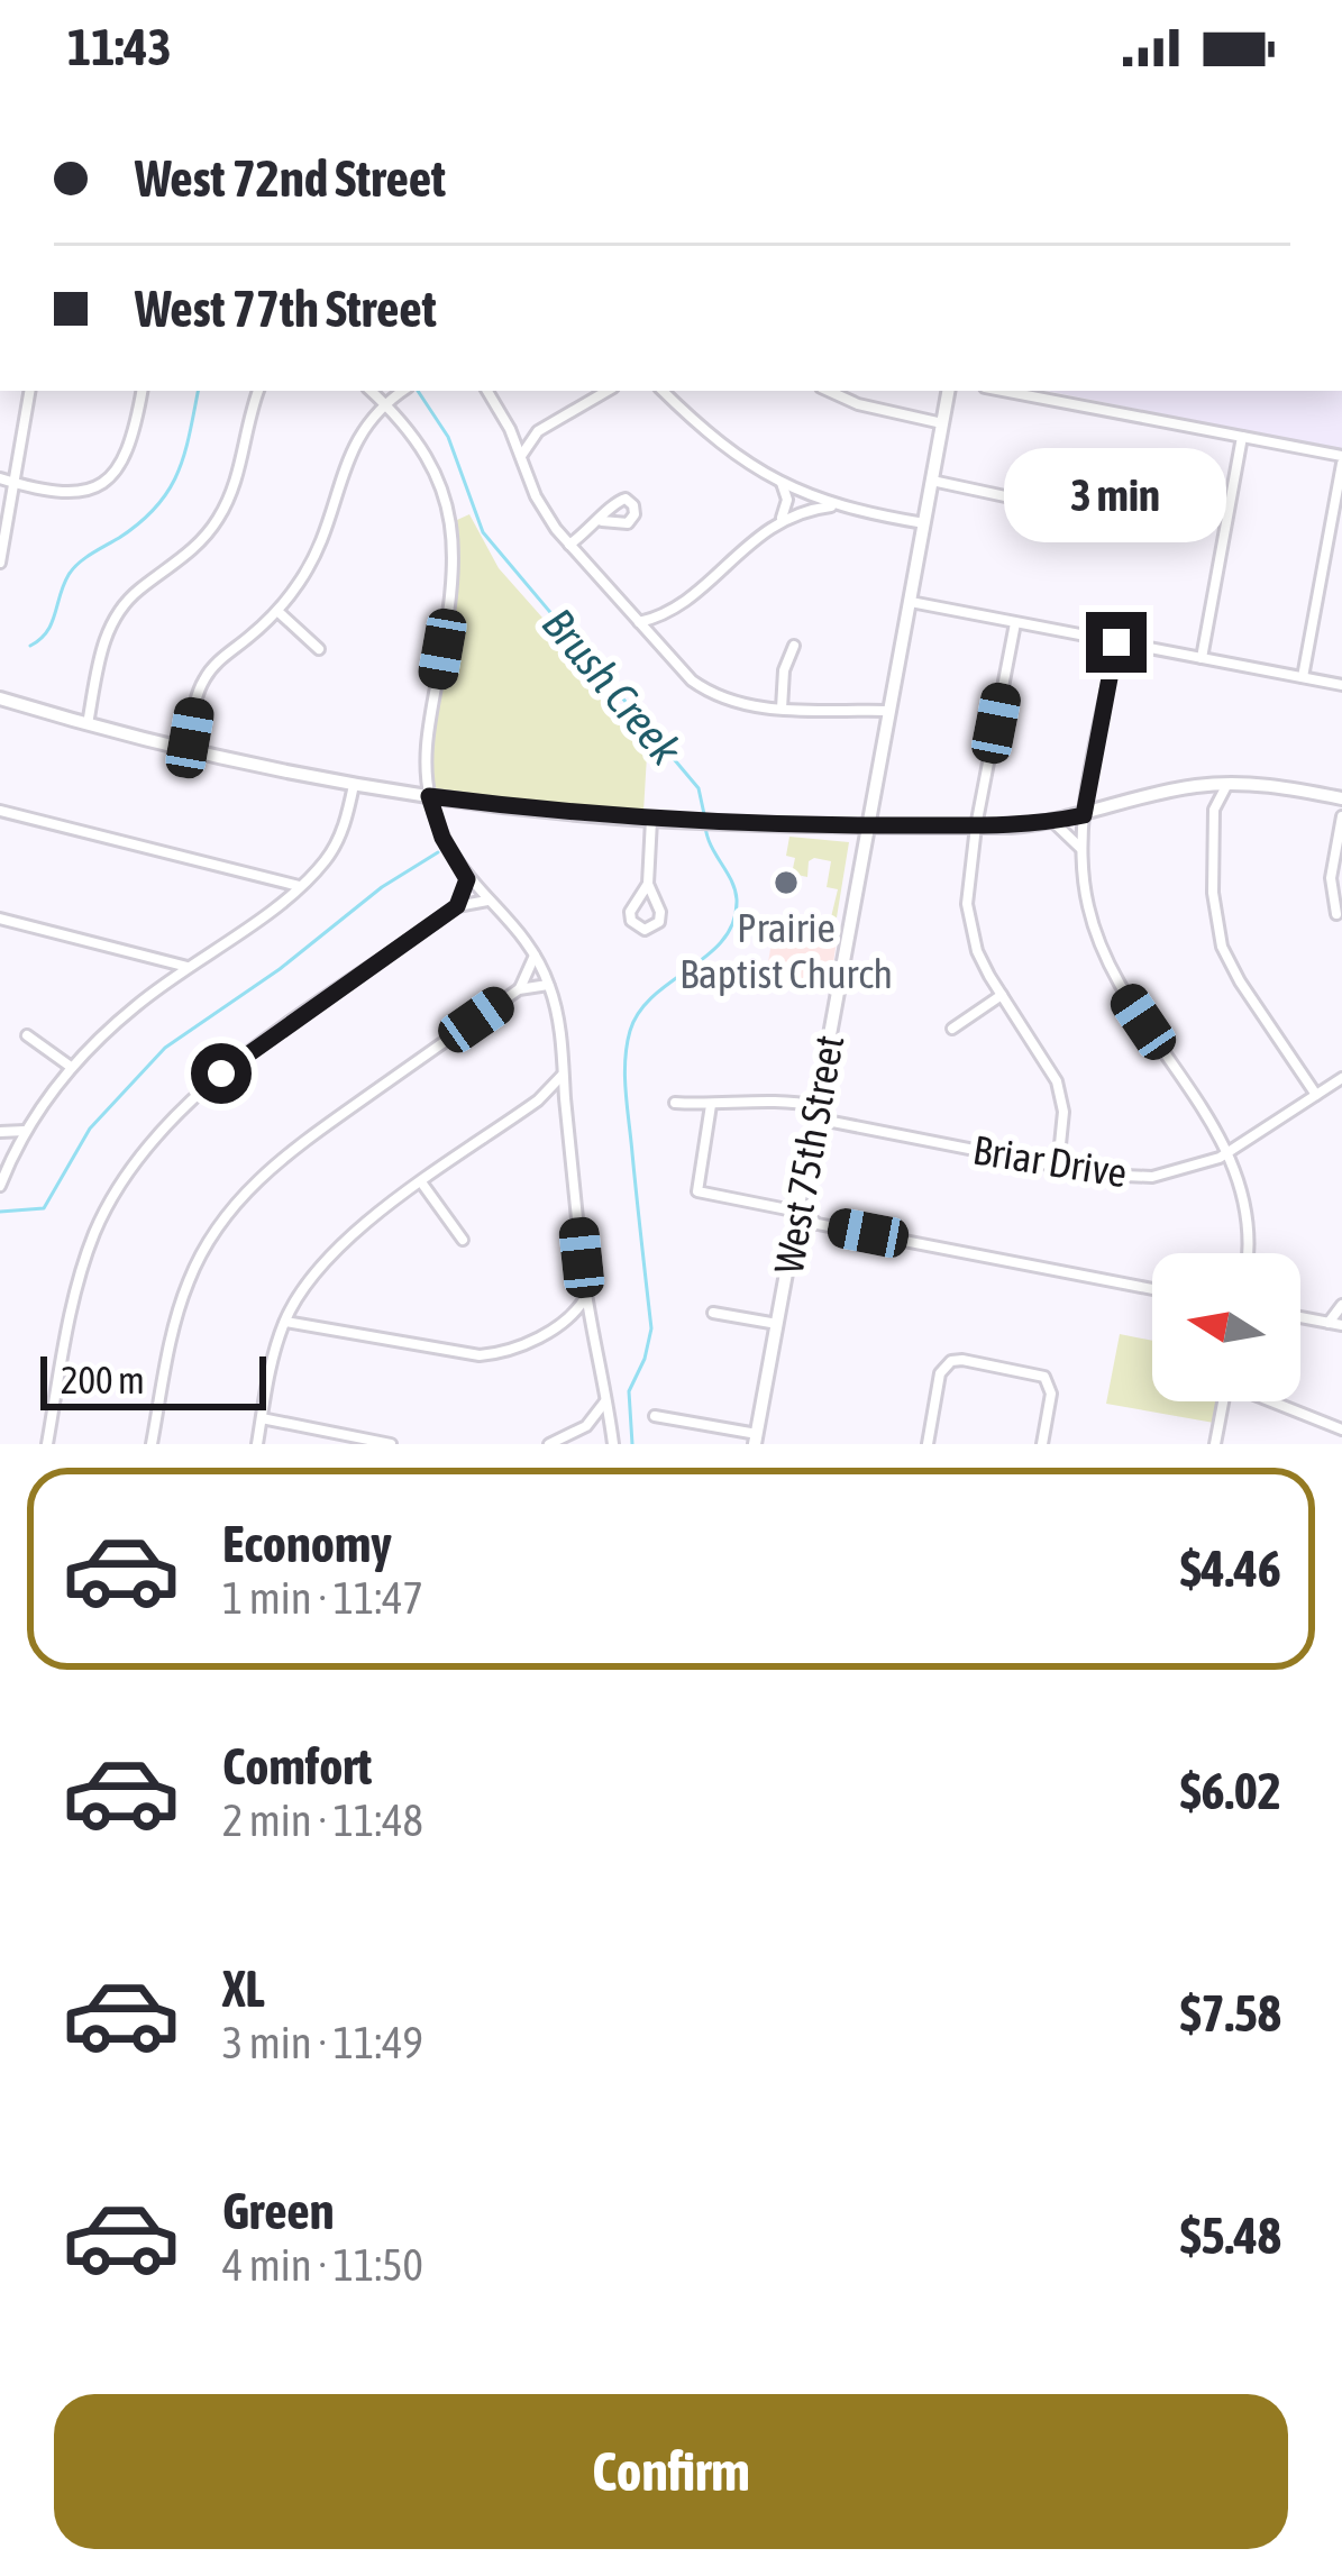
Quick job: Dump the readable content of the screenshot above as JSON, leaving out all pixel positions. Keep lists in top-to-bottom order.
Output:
{
  "streets": {
    "main road": ["West 75th Street"],
    "street": ["Briar Drive"]
  },
  "crossings": [
    ["West 75th Street", "Briar Drive"]
  ],
  "water": ["Brush Creek"],
  "places": ["Prairie Baptist Church"],
  "scale_bar": "200 m",
  "north": "left",
  "page": {
    "status": "11:43",
    "banner": ["West 72nd Street", "West 77th Street"],
    "bubble": "3 min",
    "scale": "200 m",
    "list": [
      {
        "name": "Economy",
        "note": "1 min · 11:47",
        "value": "$4.46"
      },
      {
        "name": "Comfort",
        "note": "2 min · 11:48",
        "value": "$6.02"
      },
      {
        "name": "XL",
        "note": "3 min · 11:49",
        "value": "$7.58"
      },
      {
        "name": "Green",
        "note": "4 min · 11:50",
        "value": "$5.48"
      }
    ],
    "buttons": "Confirm"
  }
}
